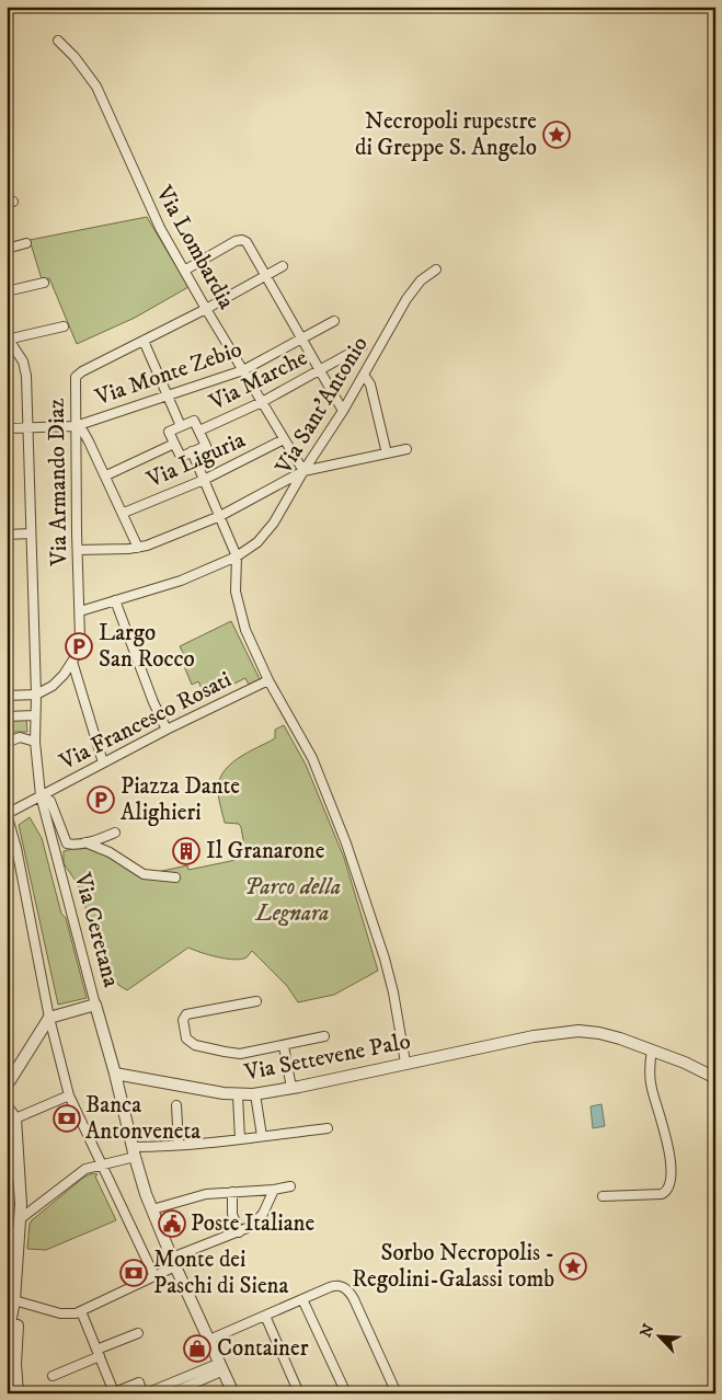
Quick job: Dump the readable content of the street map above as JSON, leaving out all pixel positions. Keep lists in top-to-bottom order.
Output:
{
  "streets": {
    "street": [
      "Via Lombardia",
      "Via Monte Zebio",
      "Via Marche",
      "Via Sant'Antonio",
      "Via Liguria",
      "Via Armando Diaz",
      "Via Francesco Rosati",
      "Via Ceretana",
      "Via Settevene Palo"
    ]
  },
  "crossings": [
    ["Via Lombardia", "Via Monte Zebio"],
    ["Via Lombardia", "Via Marche"],
    ["Via Lombardia", "Via Sant'Antonio"],
    ["Via Lombardia", "Via Liguria"],
    ["Via Lombardia", "Via Armando Diaz"],
    ["Via Monte Zebio", "Via Armando Diaz"],
    ["Via Sant'Antonio", "Via Armando Diaz"],
    ["Via Francesco Rosati", "Via Ceretana"],
    ["Via Ceretana", "Via Settevene Palo"]
  ],
  "parks": ["Parco della Legnara"],
  "places": {
    "place": ["Necropoli rupestre di Greppe S. Angelo", "Sorbo Necropolis - Regolini-Galassi tomb"],
    "parking": ["Largo San Rocco", "Piazza Dante Alighieri"],
    "building": ["Il Granarone"],
    "bank": ["Banca Antonveneta", "Monte dei Paschi di Siena"],
    "public building": ["Poste Italiane"],
    "shop": ["Container"]
  },
  "north": "top left"
}
